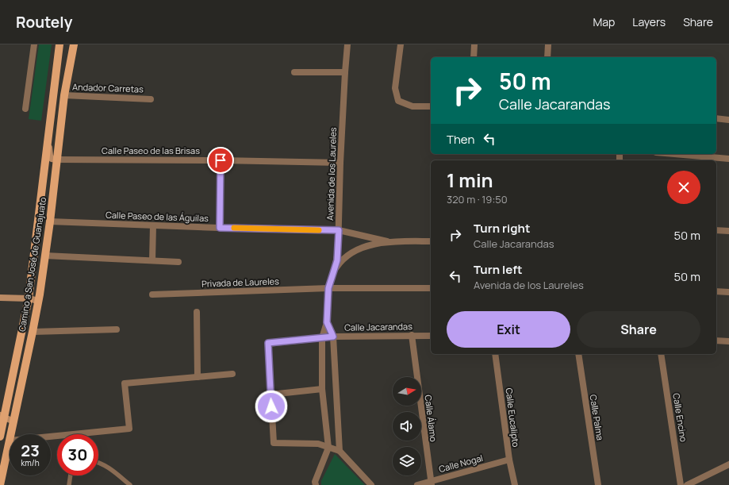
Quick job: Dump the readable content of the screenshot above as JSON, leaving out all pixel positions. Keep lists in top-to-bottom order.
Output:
{
  "streets": {
    "main road": ["Camino a San José de Guanajuato"],
    "street": [
      "Andador Carretas",
      "Calle Paseo de las Brisas",
      "Avenida de los Laureles",
      "Calle Paseo de las Águilas",
      "Privada de Laureles",
      "Calle Jacarandas",
      "Calle Eucalipto",
      "Calle Palma",
      "Calle Encino",
      "Calle Álamo",
      "Calle Nogal"
    ]
  },
  "crossings": [
    ["Andador Carretas", "Camino a San José de Guanajuato"],
    ["Calle Paseo de las Brisas", "Avenida de los Laureles"],
    ["Calle Paseo de las Brisas", "Camino a San José de Guanajuato"],
    ["Avenida de los Laureles", "Calle Paseo de las Águilas"],
    ["Avenida de los Laureles", "Privada de Laureles"],
    ["Avenida de los Laureles", "Calle Jacarandas"],
    ["Calle Paseo de las Águilas", "Camino a San José de Guanajuato"],
    ["Calle Jacarandas", "Calle Álamo"],
    ["Calle Eucalipto", "Calle Nogal"],
    ["Calle Álamo", "Calle Nogal"]
  ],
  "north": "right",
  "page": {
    "header": "Routely",
    "nav": ["Map", "Layers", "Share"],
    "turn": ["50 m", "Calle Jacarandas"],
    "then": "Then",
    "heading": ["1 min", "320 m · 19:50"],
    "list": [
      {
        "name": "Turn right",
        "note": "Calle Jacarandas",
        "value": "50 m"
      },
      {
        "name": "Turn left",
        "note": "Avenida de los Laureles",
        "value": "50 m"
      }
    ],
    "buttons": ["Exit", "Share"],
    "speed": "23 km/h",
    "limit": "30"
  }
}
